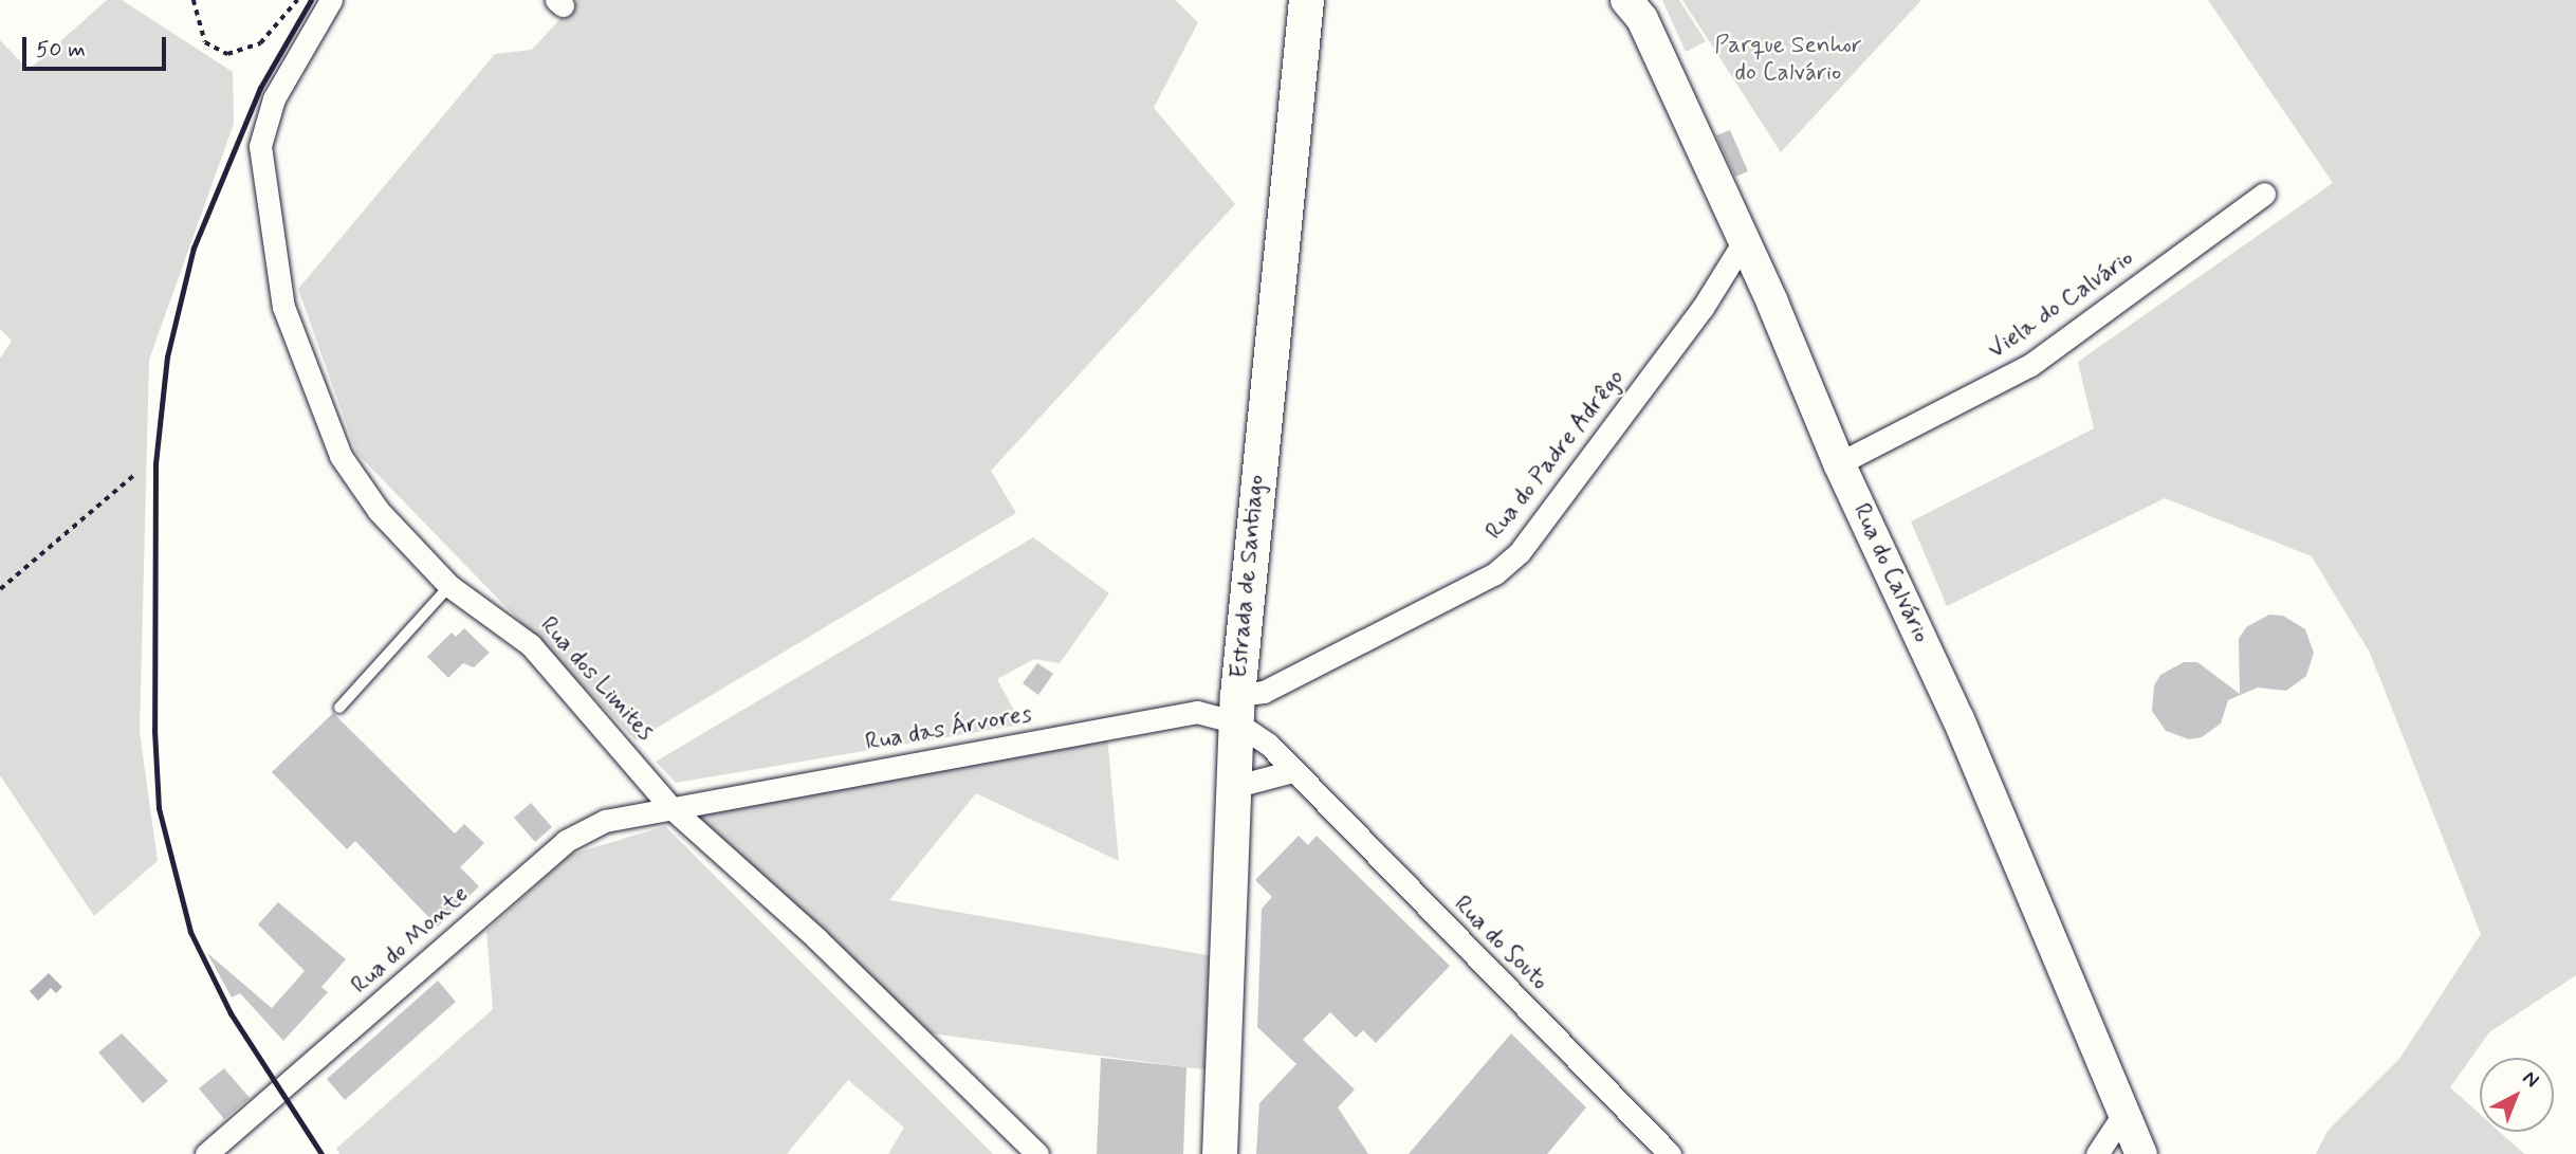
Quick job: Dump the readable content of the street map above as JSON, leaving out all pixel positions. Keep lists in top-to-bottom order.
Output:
{
  "streets": {
    "main road": ["Rua do Calvário", "Estrada de Santiago"],
    "street": [
      "Viela do Calvário",
      "Rua do Padre Adrêgo",
      "Rua dos Limites",
      "Rua das Árvores",
      "Rua do Monte",
      "Rua do Souto"
    ]
  },
  "crossings": [
    ["Viela do Calvário", "Rua do Calvário"],
    ["Rua do Padre Adrêgo", "Rua do Calvário"],
    ["Rua do Padre Adrêgo", "Estrada de Santiago"],
    ["Rua do Padre Adrêgo", "Rua das Árvores"],
    ["Rua do Padre Adrêgo", "Rua do Souto"],
    ["Estrada de Santiago", "Rua das Árvores"],
    ["Estrada de Santiago", "Rua do Souto"],
    ["Rua dos Limites", "Rua das Árvores"],
    ["Rua dos Limites", "Rua do Monte"],
    ["Rua das Árvores", "Rua do Monte"],
    ["Rua das Árvores", "Rua do Souto"]
  ],
  "parks": ["Parque Senhor do Calvário"],
  "scale_bar": "50 m",
  "north": "top right"
}
